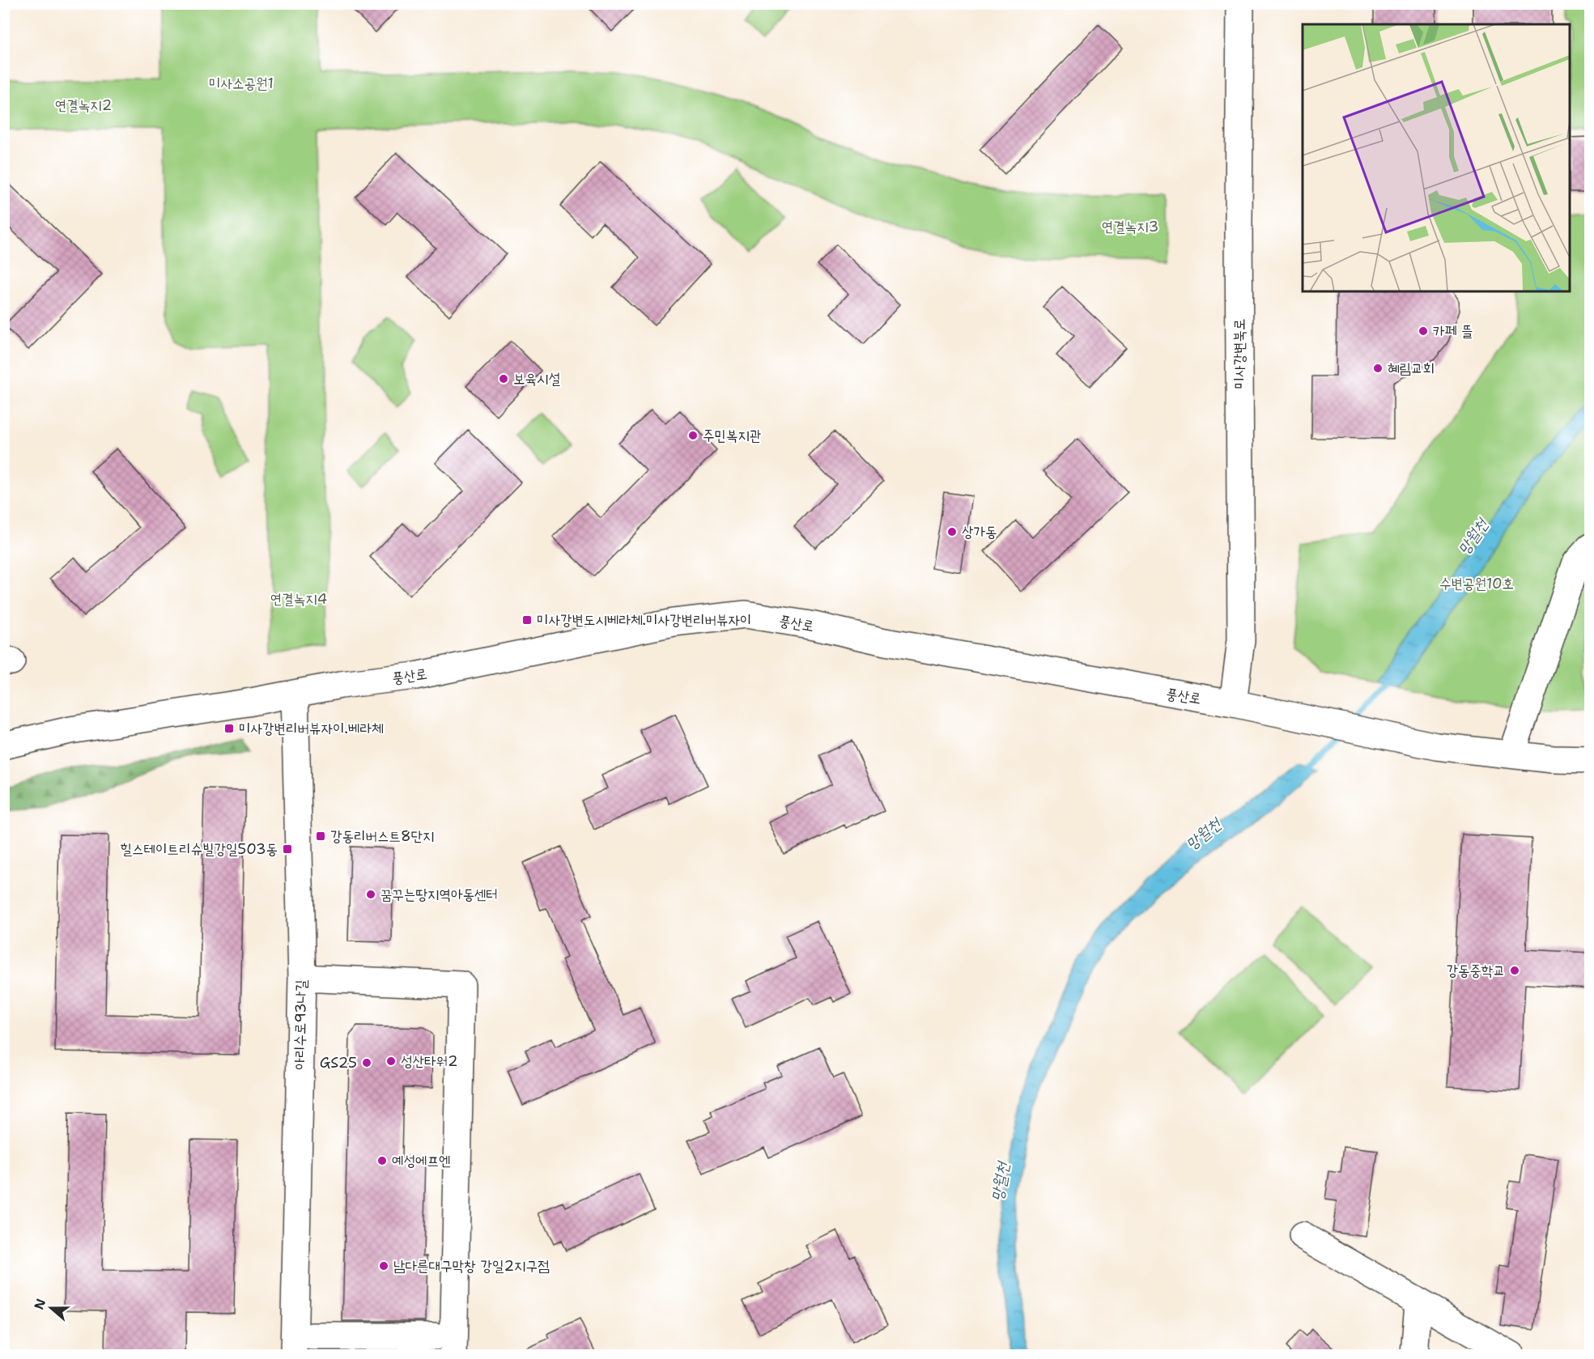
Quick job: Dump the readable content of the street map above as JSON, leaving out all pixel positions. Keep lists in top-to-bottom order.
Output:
{
  "streets": {
    "street": ["미사강변북로", "풍산로", "아리수로93나길"]
  },
  "crossings": [
    ["미사강변북로", "풍산로"],
    ["풍산로", "아리수로93나길"]
  ],
  "water": ["망월천"],
  "parks": [
    "미사소공원1",
    "연결녹지2",
    "연결녹지3",
    "수변공원10호",
    "연결녹지4"
  ],
  "places": {
    "other": [
      "카페 뜰",
      "혜림교회",
      "보육시설",
      "주민복지관",
      "상가동",
      "꿈꾸는땅지역아동센터",
      "강동중학교",
      "성산타워2",
      "GS25",
      "예성에프엔",
      "남다른대구막창 강일2지구점"
    ],
    "transit": [
      "미사강변도시베라체.미사강변리버뷰자이",
      "미사강변리버뷰자이.베라체",
      "강동리버스트8단지",
      "힐스테이트리슈빌강일503동"
    ]
  },
  "north": "left"
}
